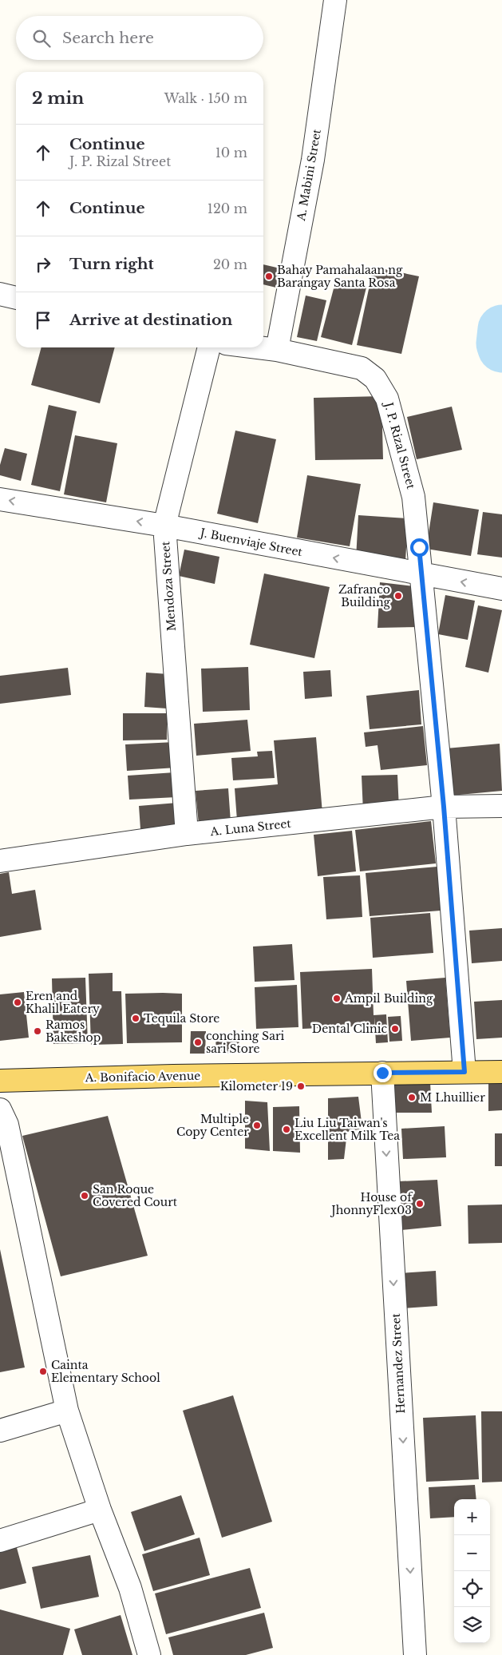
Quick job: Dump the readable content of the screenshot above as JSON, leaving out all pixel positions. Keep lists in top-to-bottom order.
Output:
{
  "streets": {
    "main road": ["A. Bonifacio Avenue"],
    "street": [
      "A. Mabini Street",
      "J. P. Rizal Street",
      "J. Buenviaje Street",
      "Mendoza Street",
      "A. Luna Street",
      "Hernandez Street"
    ]
  },
  "crossings": [
    ["A. Mabini Street", "J. P. Rizal Street"],
    ["J. P. Rizal Street", "J. Buenviaje Street"],
    ["J. P. Rizal Street", "A. Luna Street"],
    ["J. P. Rizal Street", "A. Bonifacio Avenue"],
    ["J. Buenviaje Street", "Mendoza Street"],
    ["Mendoza Street", "A. Luna Street"],
    ["A. Bonifacio Avenue", "Hernandez Street"]
  ],
  "one_way": ["J. Buenviaje Street", "Hernandez Street"],
  "places": [
    "Bahay Pamahalaan ng Barangay Santa Rosa",
    "Zafranco Building",
    "Ampil Building",
    "Eren and Khalil Eatery",
    "Tequila Store",
    "Dental Clinic",
    "Ramos Bakeshop",
    "conching Sari sari Store",
    "Kilometer 19",
    "M Lhuillier",
    "Multiple Copy Center",
    "Liu Liu Taiwan's Excellent Milk Tea",
    "San Roque Covered Court",
    "House of JhonnyFlex03",
    "Cainta Elementary School"
  ],
  "page": {
    "search": "Search here",
    "heading": ["2 min", "Walk · 150 m"],
    "list": [
      ["Continue", "J. P. Rizal Street", "10 m"],
      ["Continue", "120 m"],
      ["Turn right", "20 m"],
      "Arrive at destination"
    ],
    "map_buttons": ["+", "−"]
  }
}
